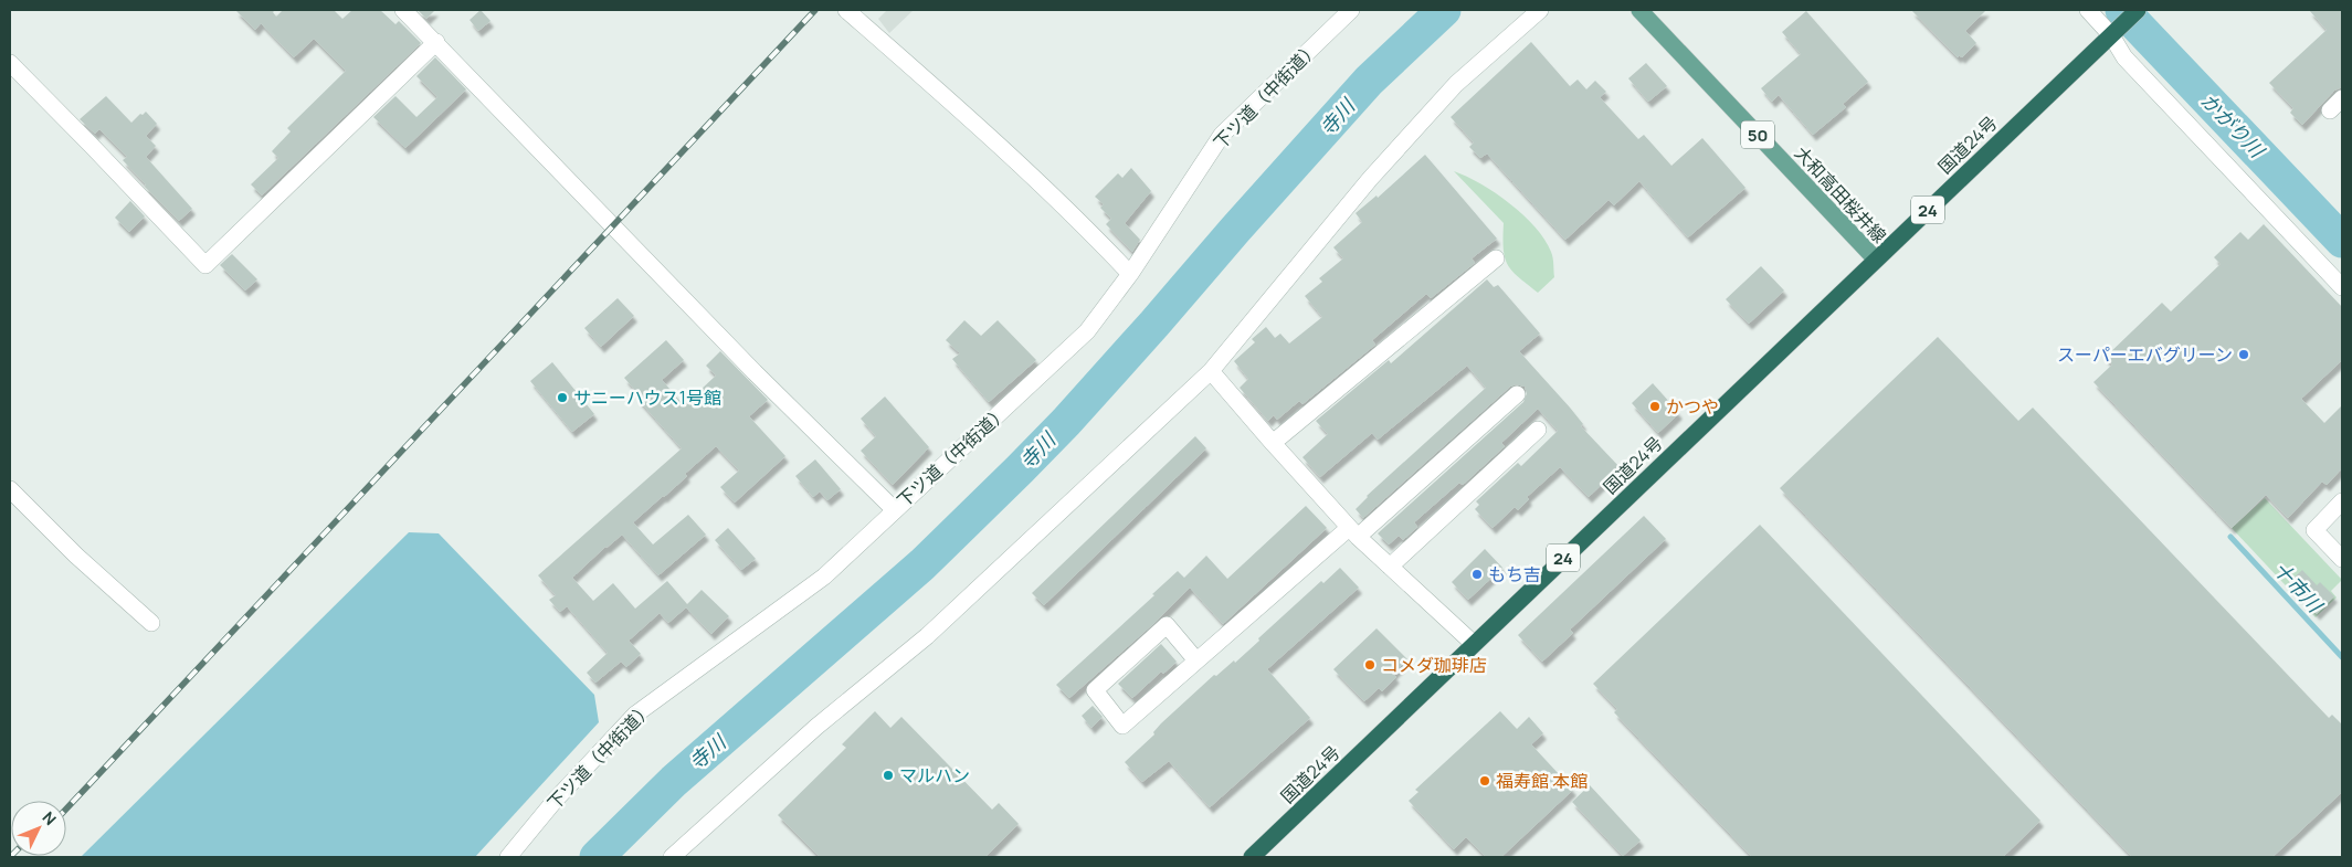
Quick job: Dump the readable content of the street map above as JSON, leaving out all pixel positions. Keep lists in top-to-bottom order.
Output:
{
  "streets": {
    "highway": ["国道24号", "24"],
    "main road": ["50", "大和高田桜井線"],
    "street": ["下ツ道（中街道）"]
  },
  "crossings": [
    ["国道24号", "大和高田桜井線"]
  ],
  "water": ["寺川", "かがり川", "十市川"],
  "places": [
    "スーパーエバグリーン",
    "サニーハウス1号館",
    "かつや",
    "もち吉",
    "コメダ珈琲店",
    "マルハン",
    "福寿館 本館"
  ],
  "north": "top right"
}
